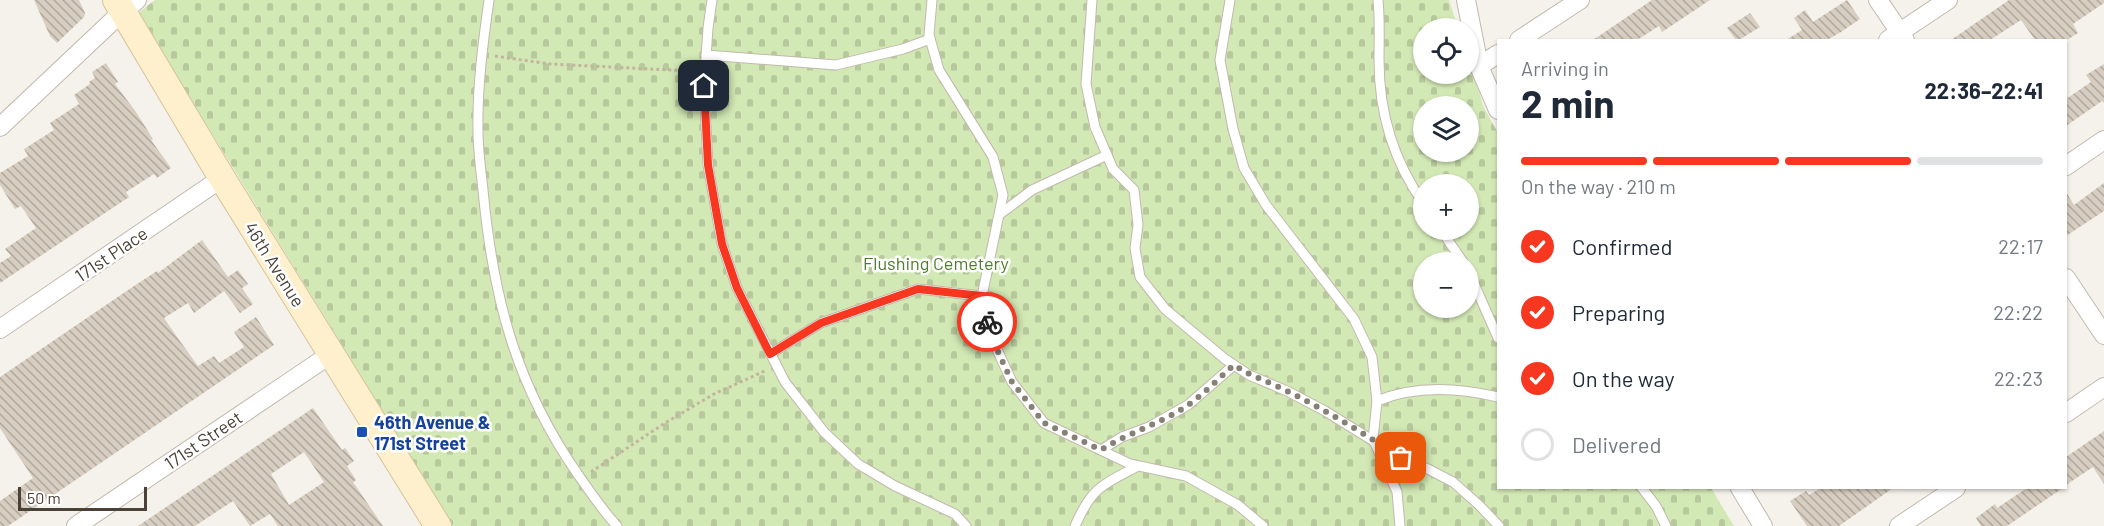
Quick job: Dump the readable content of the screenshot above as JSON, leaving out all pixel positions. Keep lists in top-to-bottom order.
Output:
{
  "streets": {
    "street": ["171st Place", "46th Avenue", "171st Street"]
  },
  "crossings": [
    ["171st Place", "46th Avenue"],
    ["46th Avenue", "171st Street"]
  ],
  "parks": ["Flushing Cemetery"],
  "places": {
    "transit": ["46th Avenue & 171st Street"]
  },
  "scale_bar": "50 m",
  "page": {
    "map_buttons": ["+", "−"],
    "heading": ["2 min", "Arriving in", "22:36–22:41"],
    "bar": "On the way · 210 m",
    "list": [
      ["Confirmed", "22:17"],
      ["Preparing", "22:22"],
      ["On the way", "22:23"],
      "Delivered"
    ],
    "scale": "50 m"
  }
}
